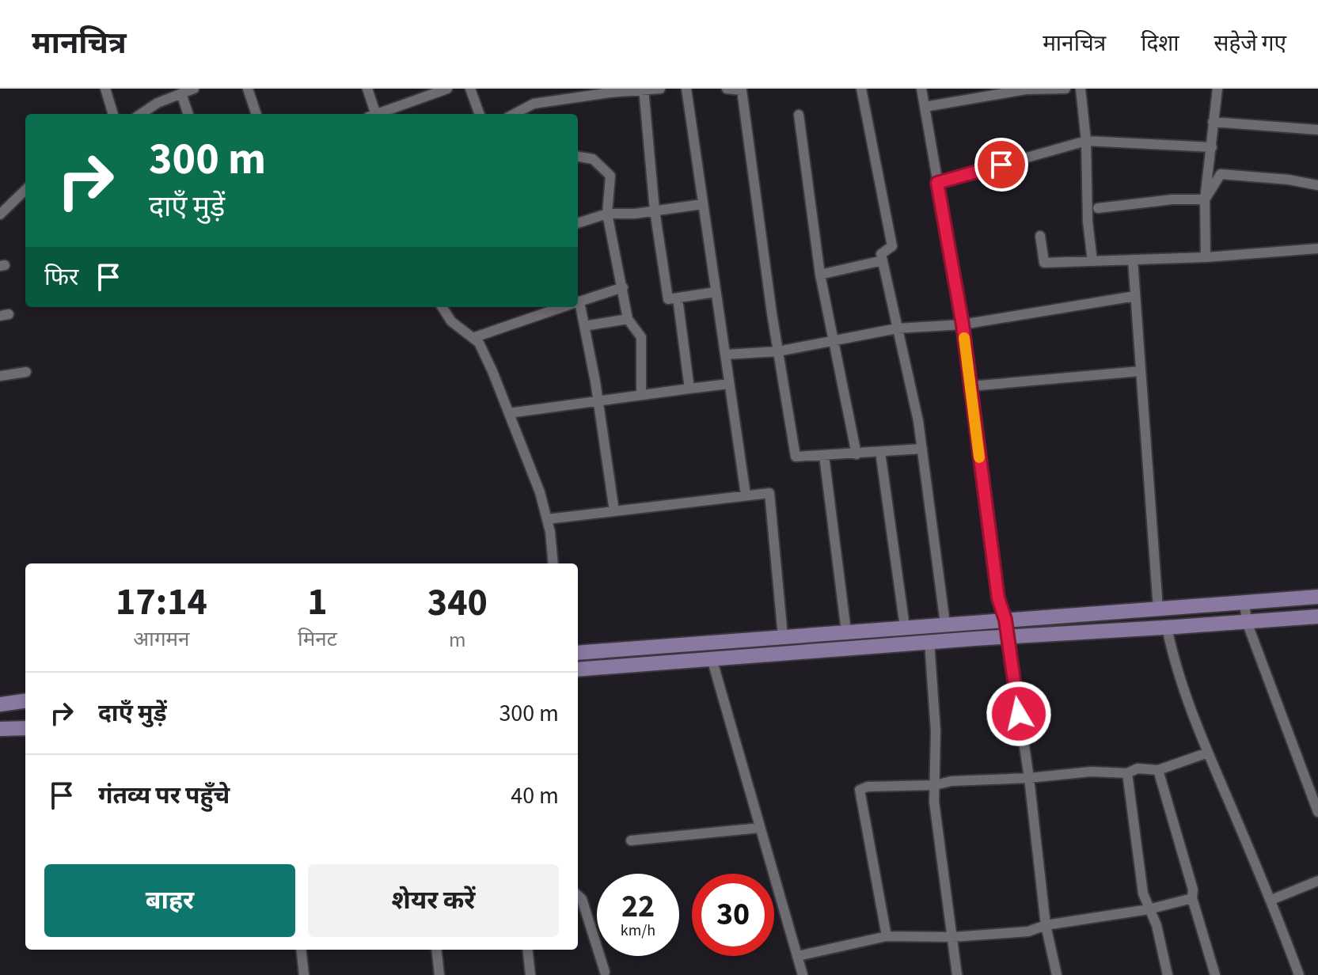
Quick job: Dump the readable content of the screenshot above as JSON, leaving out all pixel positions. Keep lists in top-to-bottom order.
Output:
{
  "page": {
    "header": "मानचित्र",
    "nav": ["मानचित्र", "दिशा", "सहेजे गए"],
    "turn": ["300 m", "दाएँ मुड़ें"],
    "then": "फिर",
    "eta": [
      "17:14",
      "आगमन",
      "1",
      "मिनट",
      "340",
      "m"
    ],
    "list": [
      {
        "name": "दाएँ मुड़ें",
        "value": "300 m"
      },
      {
        "name": "गंतव्य पर पहुँचे",
        "value": "40 m"
      }
    ],
    "buttons": ["बाहर", "शेयर करें"],
    "speed": "22 km/h",
    "limit": "30"
  }
}
